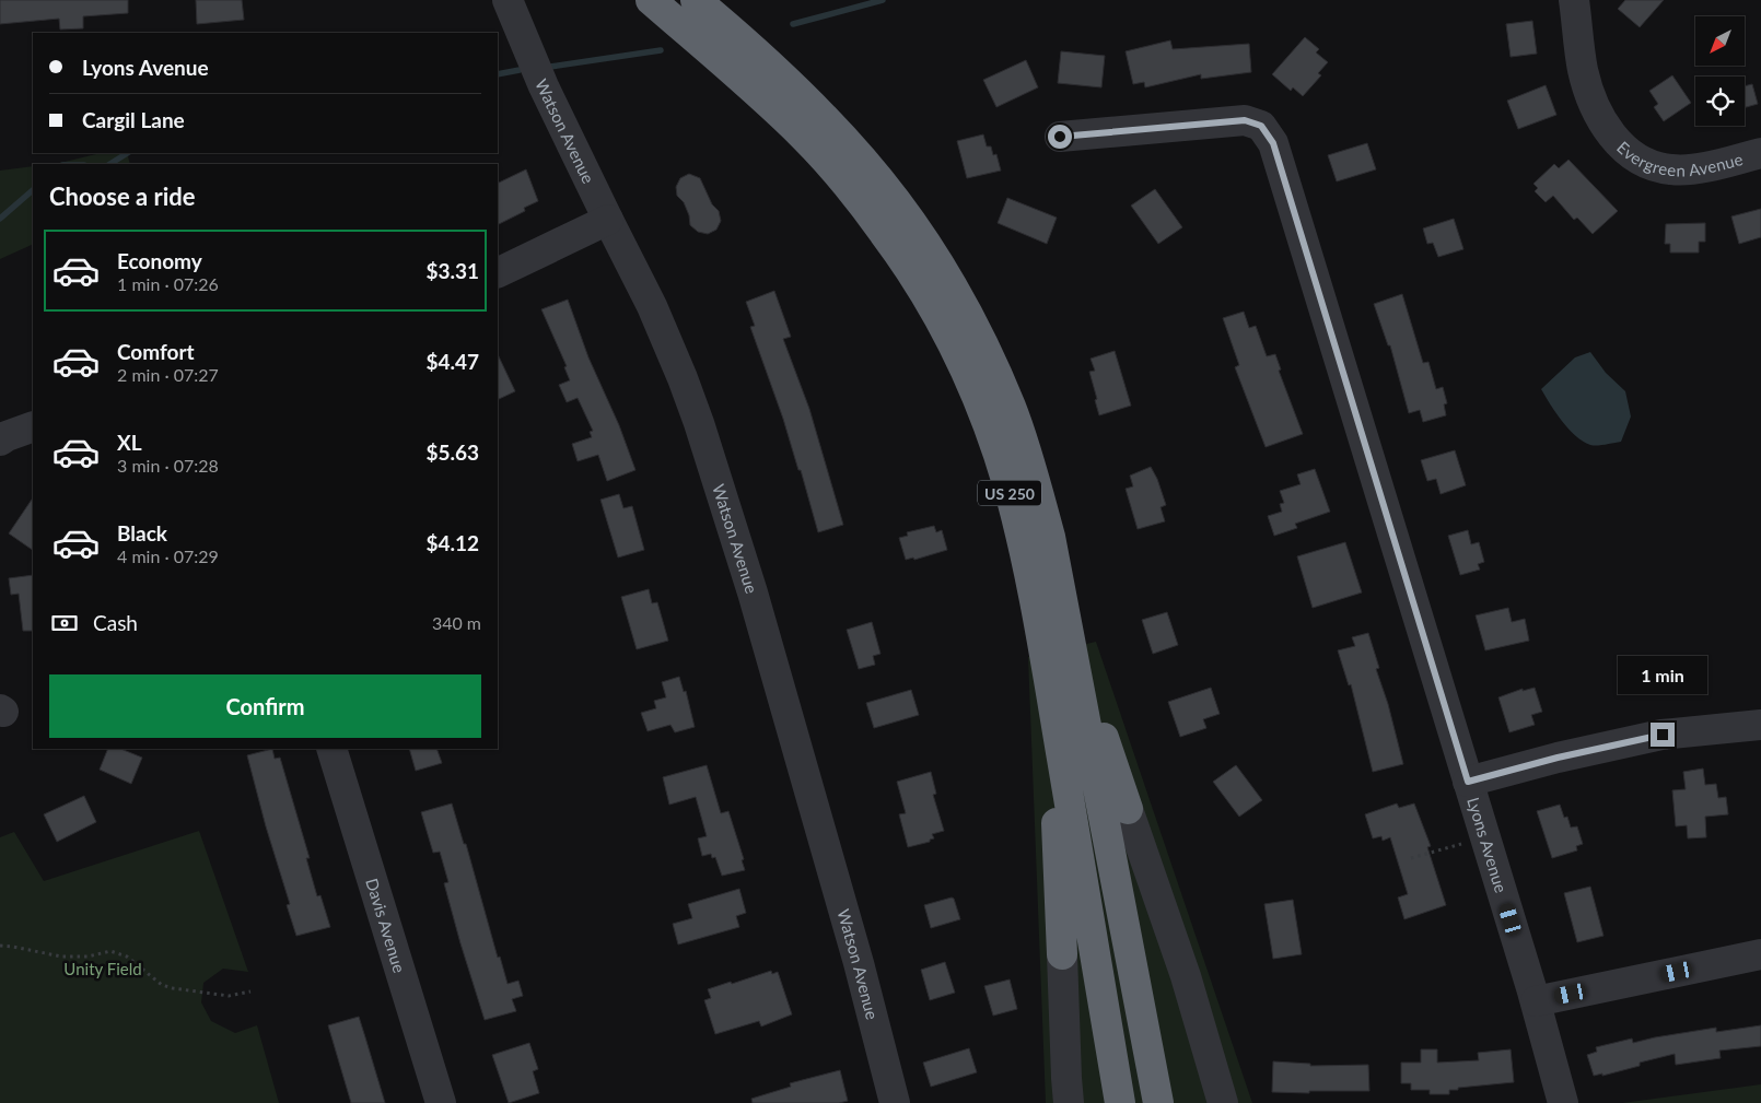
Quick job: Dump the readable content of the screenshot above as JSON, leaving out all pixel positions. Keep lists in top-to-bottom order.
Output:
{
  "streets": {
    "highway": ["US 250"],
    "street": [
      "Watson Avenue",
      "Evergreen Avenue",
      "Lyons Avenue",
      "Davis Avenue"
    ]
  },
  "parks": ["Unity Field"],
  "north": "bottom left",
  "page": {
    "banner": ["Lyons Avenue", "Cargil Lane"],
    "heading": "Choose a ride",
    "list": [
      {
        "name": "Economy",
        "note": "1 min · 07:26",
        "value": "$3.31"
      },
      {
        "name": "Comfort",
        "note": "2 min · 07:27",
        "value": "$4.47"
      },
      {
        "name": "XL",
        "note": "3 min · 07:28",
        "value": "$5.63"
      },
      {
        "name": "Black",
        "note": "4 min · 07:29",
        "value": "$4.12"
      }
    ],
    "pay": ["Cash", "340 m"],
    "bubble": "1 min",
    "buttons": "Confirm"
  }
}
